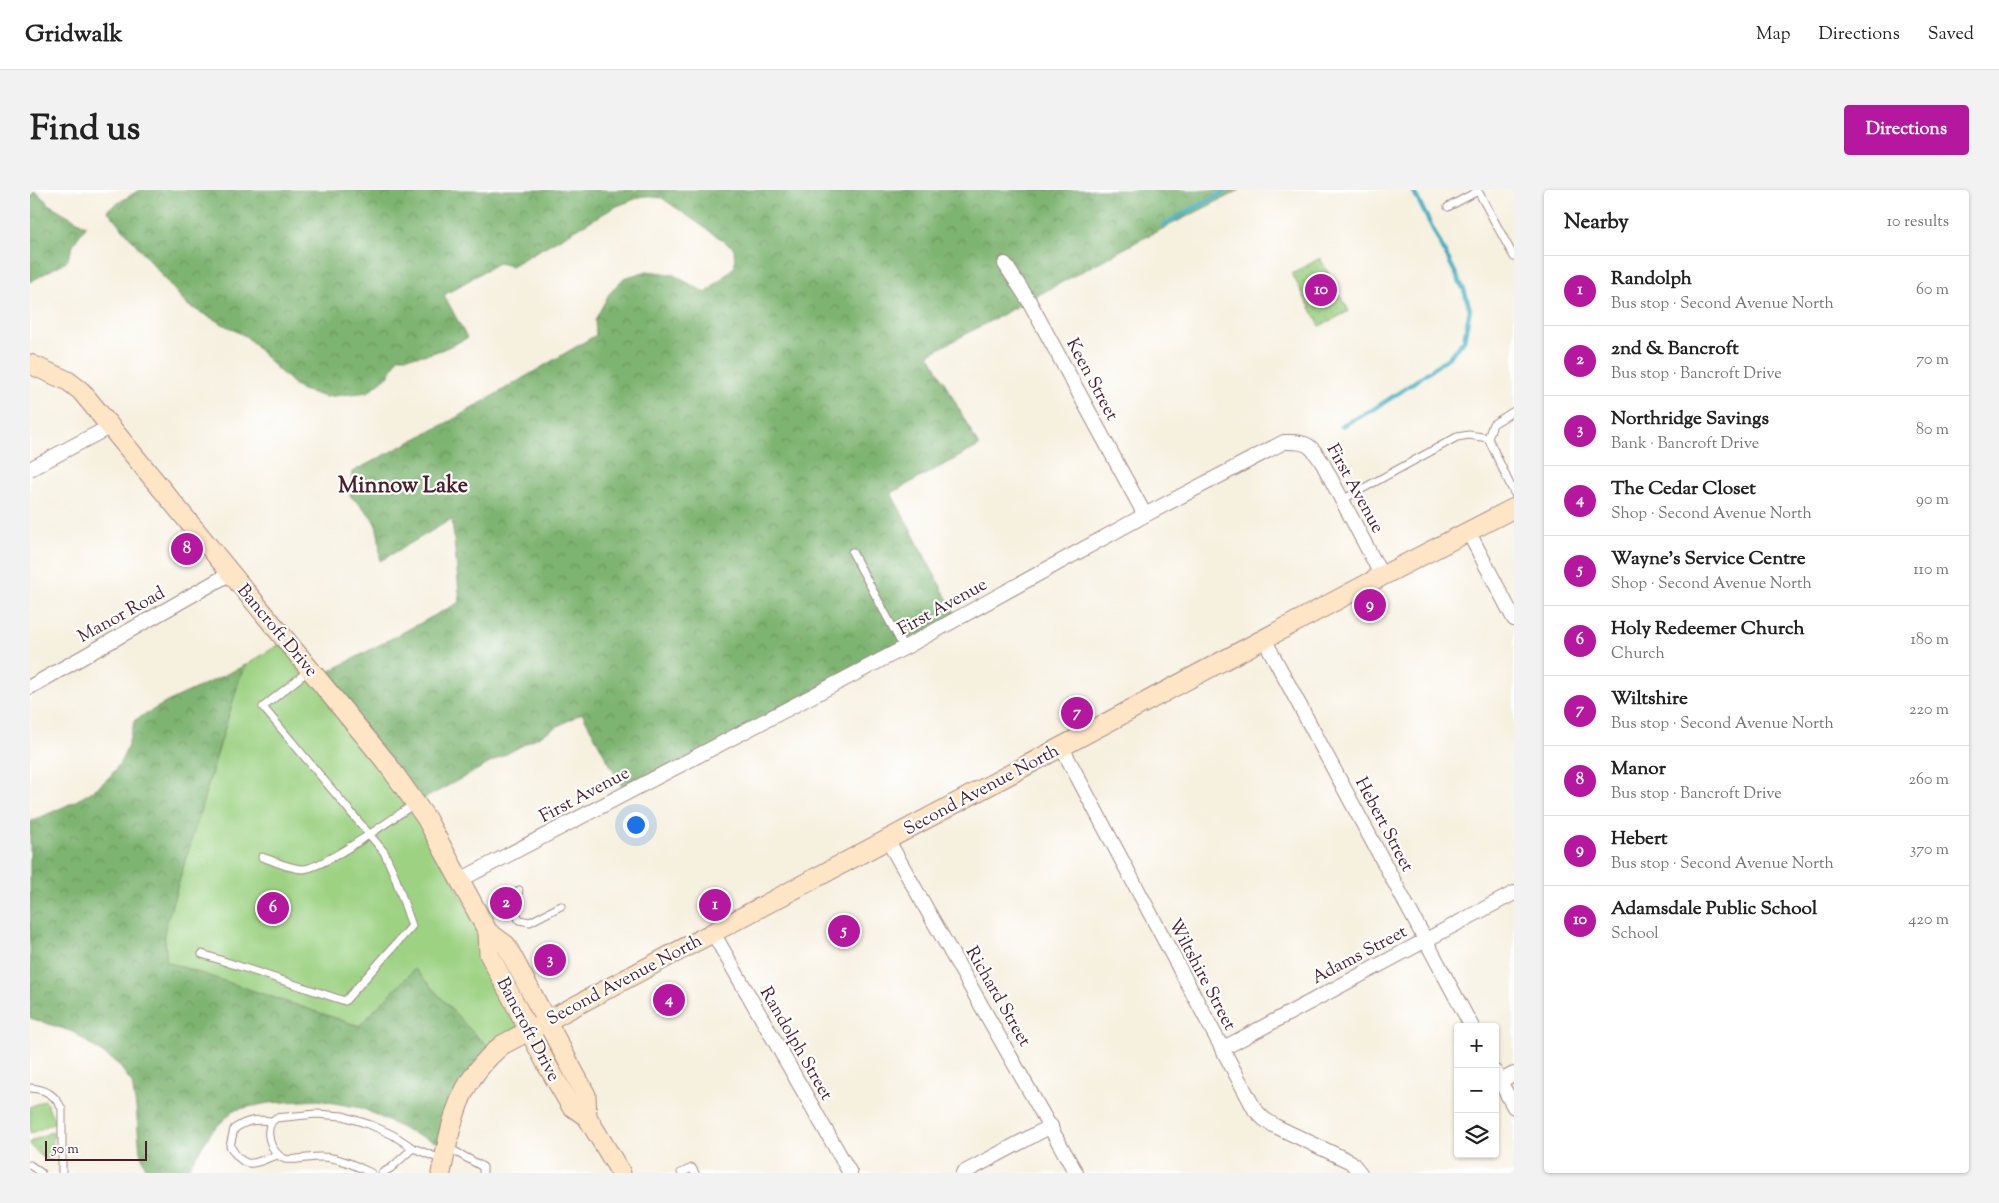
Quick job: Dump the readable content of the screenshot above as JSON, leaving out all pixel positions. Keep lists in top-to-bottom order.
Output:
{
  "streets": {
    "main road": ["Bancroft Drive", "Second Avenue North"],
    "street": [
      "Keen Street",
      "First Avenue",
      "Manor Road",
      "Hebert Street",
      "Adams Street",
      "Wiltshire Street",
      "Richard Street",
      "Randolph Street"
    ]
  },
  "crossings": [
    ["Keen Street", "First Avenue"],
    ["First Avenue", "Bancroft Drive"],
    ["First Avenue", "Second Avenue North"],
    ["Manor Road", "Bancroft Drive"],
    ["Bancroft Drive", "Second Avenue North"],
    ["Second Avenue North", "Hebert Street"],
    ["Second Avenue North", "Wiltshire Street"],
    ["Second Avenue North", "Richard Street"],
    ["Second Avenue North", "Randolph Street"],
    ["Hebert Street", "Adams Street"],
    ["Adams Street", "Wiltshire Street"]
  ],
  "districts": ["Minnow Lake"],
  "scale_bar": "50 m",
  "page": {
    "header": "Gridwalk",
    "nav": ["Map", "Directions", "Saved"],
    "title": "Find us",
    "buttons": "Directions",
    "heading": ["Nearby", "10 results"],
    "list": [
      {
        "mark": "1",
        "name": "Randolph",
        "note": "Bus stop · Second Avenue North",
        "value": "60 m"
      },
      {
        "mark": "2",
        "name": "2nd & Bancroft",
        "note": "Bus stop · Bancroft Drive",
        "value": "70 m"
      },
      {
        "mark": "3",
        "name": "Northridge Savings",
        "note": "Bank · Bancroft Drive",
        "value": "80 m"
      },
      {
        "mark": "4",
        "name": "The Cedar Closet",
        "note": "Shop · Second Avenue North",
        "value": "90 m"
      },
      {
        "mark": "5",
        "name": "Wayne's Service Centre",
        "note": "Shop · Second Avenue North",
        "value": "110 m"
      },
      {
        "mark": "6",
        "name": "Holy Redeemer Church",
        "note": "Church",
        "value": "180 m"
      },
      {
        "mark": "7",
        "name": "Wiltshire",
        "note": "Bus stop · Second Avenue North",
        "value": "220 m"
      },
      {
        "mark": "8",
        "name": "Manor",
        "note": "Bus stop · Bancroft Drive",
        "value": "260 m"
      },
      {
        "mark": "9",
        "name": "Hebert",
        "note": "Bus stop · Second Avenue North",
        "value": "370 m"
      },
      {
        "mark": "10",
        "name": "Adamsdale Public School",
        "note": "School",
        "value": "420 m"
      }
    ],
    "pins": [
      "10",
      "8",
      "9",
      "7",
      "2",
      "1",
      "6",
      "5",
      "3",
      "4"
    ],
    "map_buttons": ["+", "−"],
    "scale": "50 m"
  }
}
